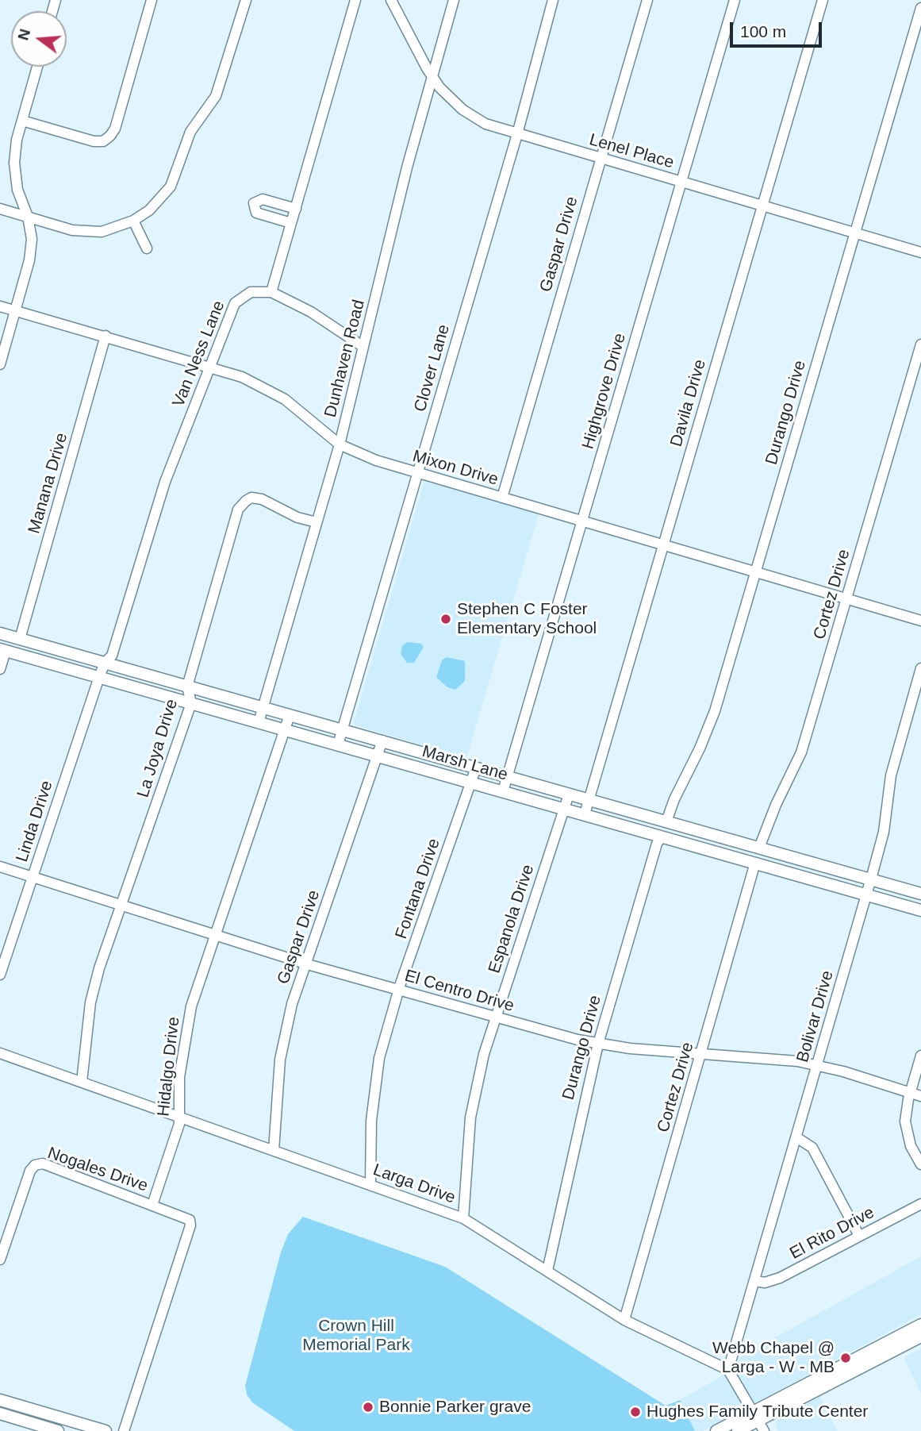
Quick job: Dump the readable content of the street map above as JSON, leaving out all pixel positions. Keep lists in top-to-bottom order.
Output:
{
  "streets": {
    "main road": ["Marsh Lane"],
    "street": [
      "Lenel Place",
      "Gaspar Drive",
      "Van Ness Lane",
      "Dunhaven Road",
      "Clover Lane",
      "Highgrove Drive",
      "Davila Drive",
      "Durango Drive",
      "Mixon Drive",
      "Manana Drive",
      "Cortez Drive",
      "La Joya Drive",
      "Linda Drive",
      "Fontana Drive",
      "Espanola Drive",
      "El Centro Drive",
      "Bolivar Drive",
      "Hidalgo Drive",
      "Nogales Drive",
      "Larga Drive",
      "El Rito Drive"
    ]
  },
  "crossings": [
    ["Lenel Place", "Gaspar Drive"],
    ["Lenel Place", "Dunhaven Road"],
    ["Lenel Place", "Clover Lane"],
    ["Lenel Place", "Highgrove Drive"],
    ["Lenel Place", "Davila Drive"],
    ["Lenel Place", "Durango Drive"],
    ["Gaspar Drive", "Mixon Drive"],
    ["Gaspar Drive", "Marsh Lane"],
    ["Gaspar Drive", "El Centro Drive"],
    ["Gaspar Drive", "Larga Drive"],
    ["Van Ness Lane", "Mixon Drive"],
    ["Van Ness Lane", "Marsh Lane"],
    ["Van Ness Lane", "Linda Drive"],
    ["Dunhaven Road", "Mixon Drive"],
    ["Dunhaven Road", "La Joya Drive"],
    ["Dunhaven Road", "Marsh Lane"],
    ["Clover Lane", "Mixon Drive"],
    ["Clover Lane", "Marsh Lane"],
    ["Highgrove Drive", "Mixon Drive"],
    ["Highgrove Drive", "Marsh Lane"],
    ["Davila Drive", "Mixon Drive"],
    ["Davila Drive", "Marsh Lane"],
    ["Durango Drive", "Mixon Drive"],
    ["Durango Drive", "Marsh Lane"],
    ["Durango Drive", "El Centro Drive"],
    ["Durango Drive", "Larga Drive"],
    ["Mixon Drive", "Manana Drive"],
    ["Mixon Drive", "Cortez Drive"],
    ["Manana Drive", "Marsh Lane"],
    ["Cortez Drive", "Marsh Lane"],
    ["Cortez Drive", "El Centro Drive"],
    ["Cortez Drive", "Larga Drive"],
    ["La Joya Drive", "Marsh Lane"],
    ["La Joya Drive", "El Centro Drive"],
    ["La Joya Drive", "Larga Drive"],
    ["Marsh Lane", "Linda Drive"],
    ["Marsh Lane", "Fontana Drive"],
    ["Marsh Lane", "Espanola Drive"],
    ["Marsh Lane", "Bolivar Drive"],
    ["Marsh Lane", "Hidalgo Drive"],
    ["Linda Drive", "El Centro Drive"],
    ["Fontana Drive", "El Centro Drive"],
    ["Fontana Drive", "Larga Drive"],
    ["Espanola Drive", "El Centro Drive"],
    ["Espanola Drive", "Larga Drive"],
    ["El Centro Drive", "Bolivar Drive"],
    ["El Centro Drive", "Hidalgo Drive"],
    ["Bolivar Drive", "Larga Drive"],
    ["Bolivar Drive", "El Rito Drive"],
    ["Hidalgo Drive", "Nogales Drive"],
    ["Hidalgo Drive", "Larga Drive"]
  ],
  "parks": ["Crown Hill Memorial Park"],
  "places": [
    "Stephen C Foster Elementary School",
    "Webb Chapel @ Larga - W - MB",
    "Bonnie Parker grave",
    "Hughes Family Tribute Center"
  ],
  "scale_bar": "100 m",
  "north": "left"
}
